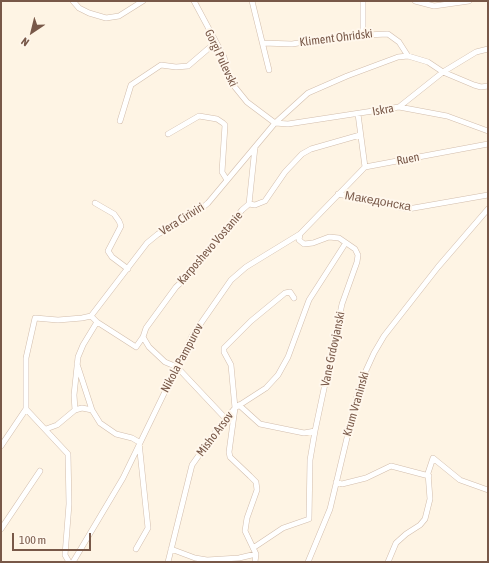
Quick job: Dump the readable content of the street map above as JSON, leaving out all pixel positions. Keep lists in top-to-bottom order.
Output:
{
  "streets": {
    "street": [
      "Kliment Ohridski",
      "Gorgi Pulevski",
      "Iskra",
      "Ruen",
      "Македонска",
      "Vera Ciriviri",
      "Karposhevo Vostanie",
      "Vane Grdovjanski",
      "Nikola Pampurov",
      "Krum Vraninski",
      "Misho Arsov"
    ]
  },
  "crossings": [
    ["Kliment Ohridski", "Vera Ciriviri"],
    ["Gorgi Pulevski", "Iskra"],
    ["Gorgi Pulevski", "Vera Ciriviri"],
    ["Iskra", "Vera Ciriviri"],
    ["Македонска", "Nikola Pampurov"],
    ["Vane Grdovjanski", "Nikola Pampurov"],
    ["Vane Grdovjanski", "Misho Arsov"]
  ],
  "scale_bar": "100 m",
  "north": "bottom left"
}
